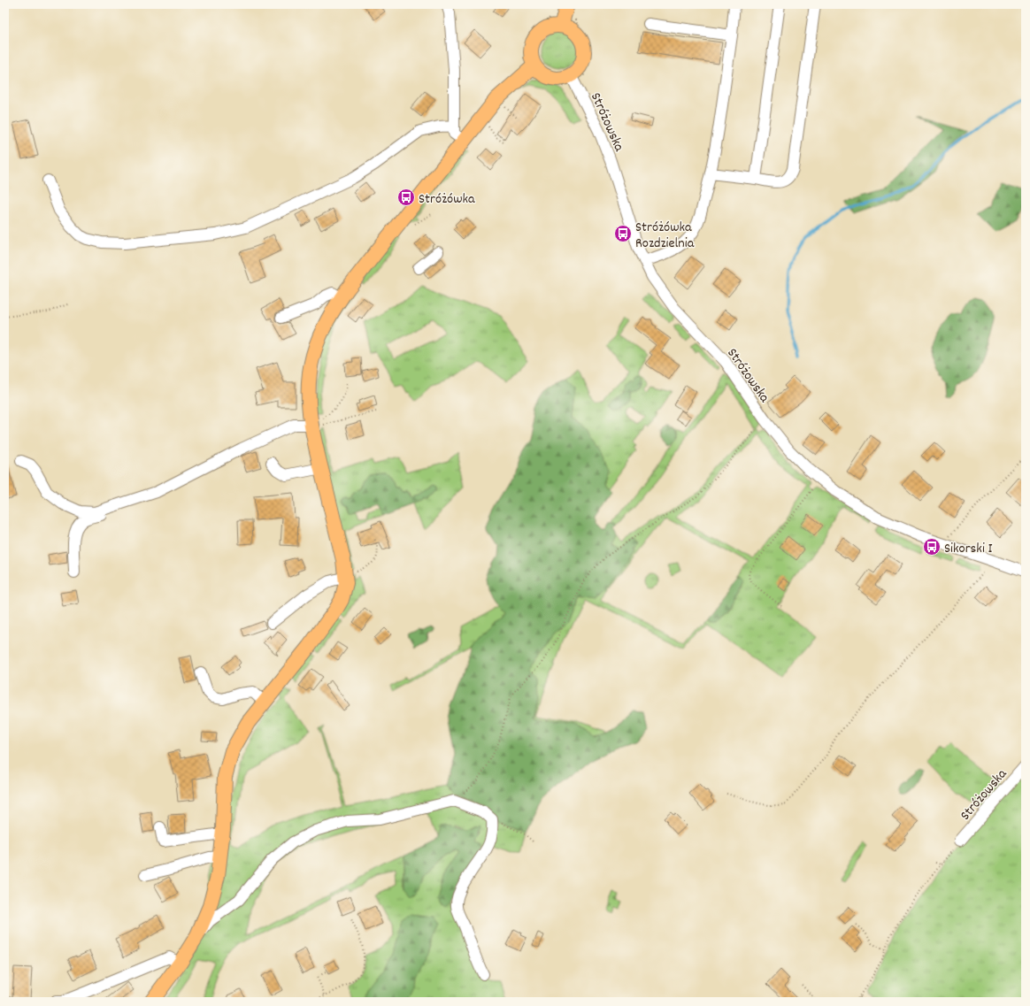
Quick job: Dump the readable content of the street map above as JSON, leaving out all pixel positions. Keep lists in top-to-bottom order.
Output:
{
  "streets": {
    "street": ["Stróżowska"]
  },
  "places": {
    "bus stop": ["Stróżówka", "Stróżówka Rozdzielnia", "Sikorski I"]
  }
}
